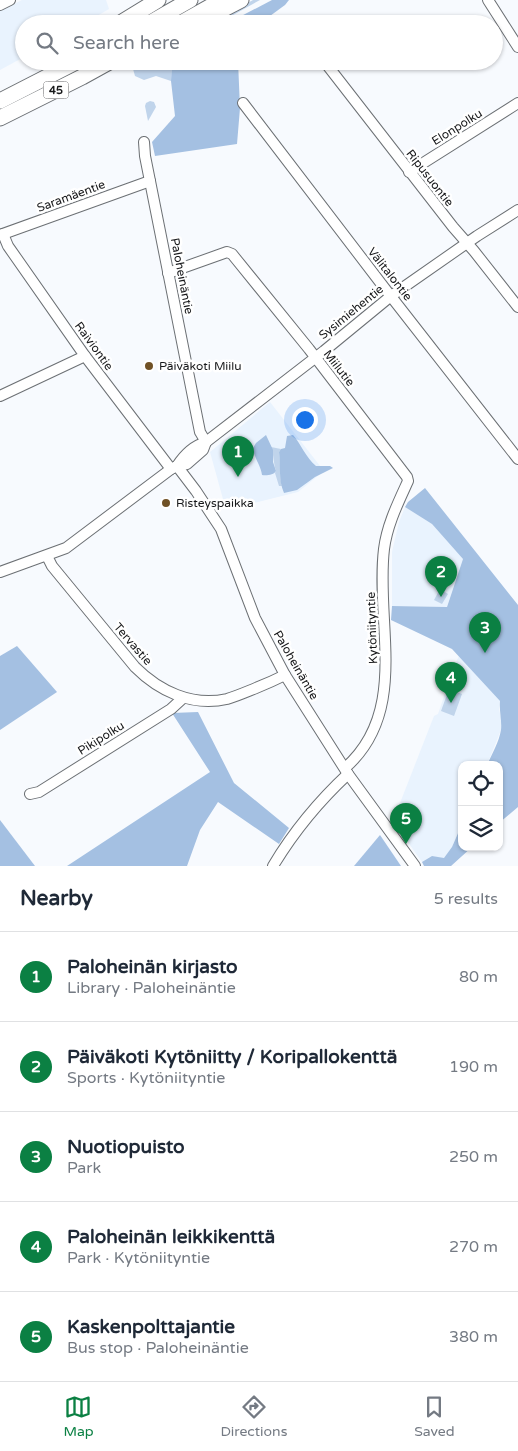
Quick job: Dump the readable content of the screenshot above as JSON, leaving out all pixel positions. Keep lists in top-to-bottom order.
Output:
{
  "streets": {
    "highway": ["45"],
    "street": [
      "Elonpolku",
      "Ripusuontie",
      "Saramäentie",
      "Välitalontie",
      "Paloheinäntie",
      "Sysimiehentie",
      "Raiviontie",
      "Miilutie",
      "Kytöniityntie",
      "Tervastie",
      "Pikipolku"
    ]
  },
  "crossings": [
    ["Elonpolku", "Ripusuontie"],
    ["Ripusuontie", "Sysimiehentie"],
    ["Saramäentie", "Paloheinäntie"],
    ["Saramäentie", "Raiviontie"],
    ["Välitalontie", "Sysimiehentie"],
    ["Paloheinäntie", "Sysimiehentie"],
    ["Paloheinäntie", "Raiviontie"],
    ["Paloheinäntie", "Miilutie"],
    ["Paloheinäntie", "Kytöniityntie"],
    ["Paloheinäntie", "Tervastie"],
    ["Sysimiehentie", "Raiviontie"],
    ["Sysimiehentie", "Miilutie"],
    ["Sysimiehentie", "Tervastie"],
    ["Miilutie", "Kytöniityntie"],
    ["Tervastie", "Pikipolku"]
  ],
  "places": ["Päiväkoti Miilu", "Risteyspaikka"],
  "page": {
    "search": "Search here",
    "pins": [
      "1",
      "2",
      "3",
      "4",
      "5"
    ],
    "heading": ["Nearby", "5 results"],
    "list": [
      {
        "mark": "1",
        "name": "Paloheinän kirjasto",
        "note": "Library · Paloheinäntie",
        "value": "80 m"
      },
      {
        "mark": "2",
        "name": "Päiväkoti Kytöniitty / Koripallokenttä",
        "note": "Sports · Kytöniityntie",
        "value": "190 m"
      },
      {
        "mark": "3",
        "name": "Nuotiopuisto",
        "note": "Park",
        "value": "250 m"
      },
      {
        "mark": "4",
        "name": "Paloheinän leikkikenttä",
        "note": "Park · Kytöniityntie",
        "value": "270 m"
      },
      {
        "mark": "5",
        "name": "Kaskenpolttajantie",
        "note": "Bus stop · Paloheinäntie",
        "value": "380 m"
      }
    ],
    "nav": ["Map", "Directions", "Saved"]
  }
}
